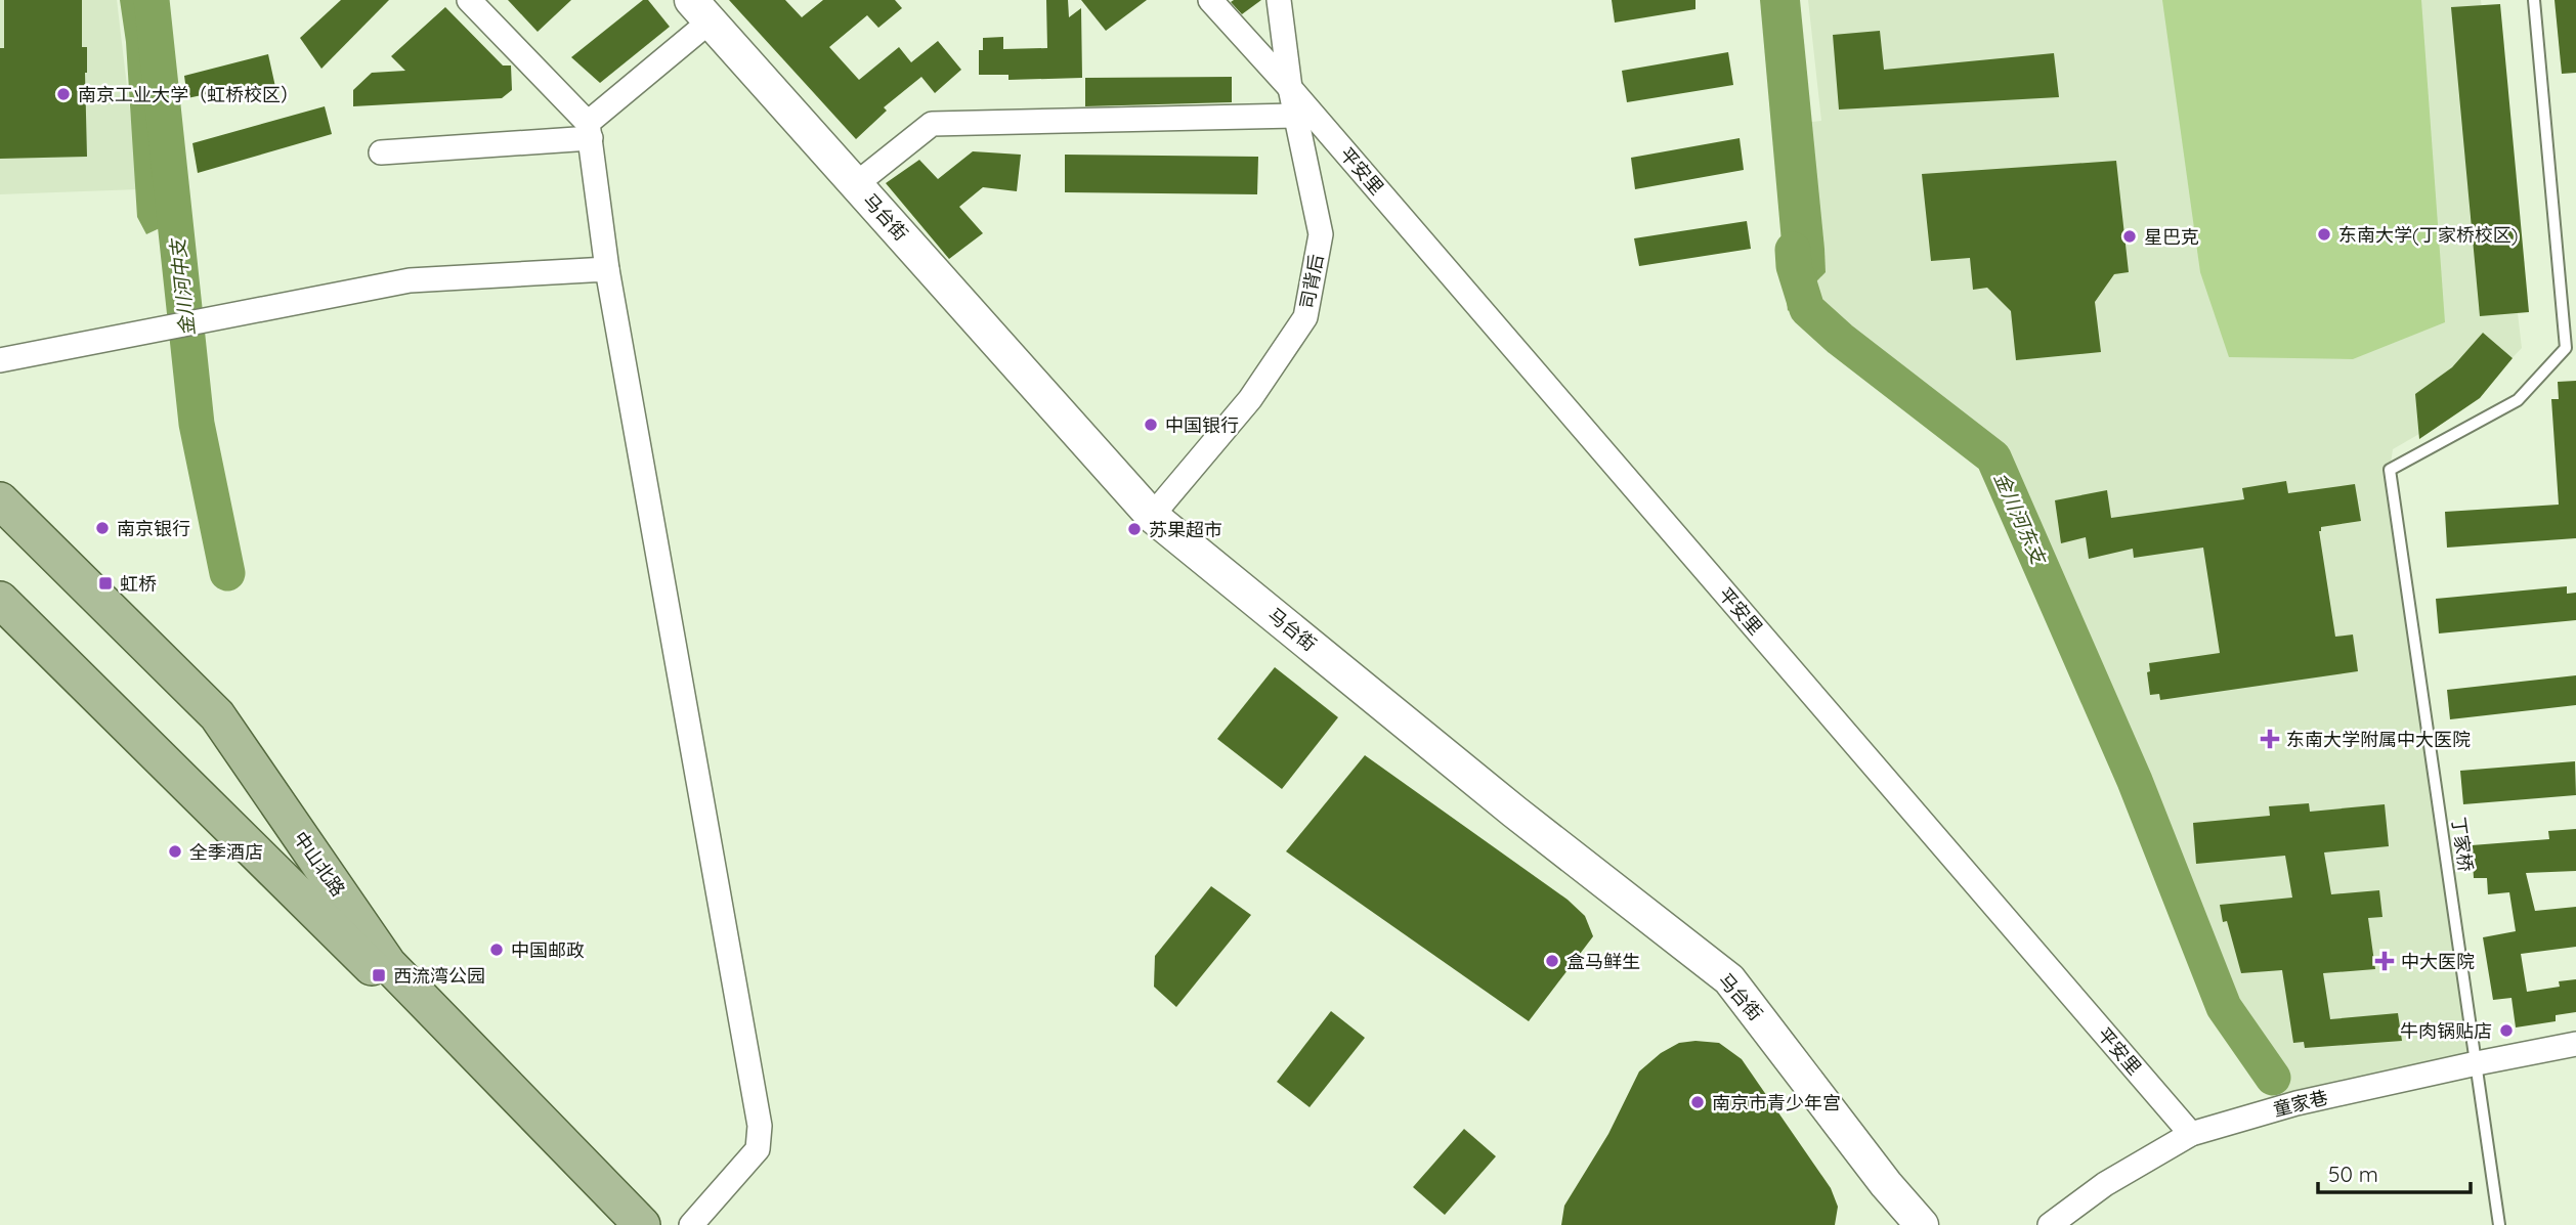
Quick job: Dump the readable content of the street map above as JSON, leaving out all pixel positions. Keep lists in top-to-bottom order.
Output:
{
  "streets": {
    "main road": ["中山北路"],
    "street": [
      "平安里",
      "马台街",
      "司背后",
      "童家巷"
    ],
    "lane": ["丁家桥"]
  },
  "crossings": [
    ["平安里", "司背后"],
    ["平安里", "童家巷"],
    ["马台街", "司背后"],
    ["丁家桥", "童家巷"]
  ],
  "water": ["金川河中支", "金川河东支"],
  "places": {
    "other": [
      "南京工业大学（虹桥校区）",
      "东南大学(丁家桥校区)",
      "星巴克",
      "中国银行",
      "南京银行",
      "苏果超市",
      "全季酒店",
      "中国邮政",
      "盒马鲜生",
      "牛肉锅贴店",
      "南京市青少年宫"
    ],
    "transit": ["虹桥", "西流湾公园"],
    "health": ["东南大学附属中大医院", "中大医院"]
  },
  "scale_bar": "50 m"
}
